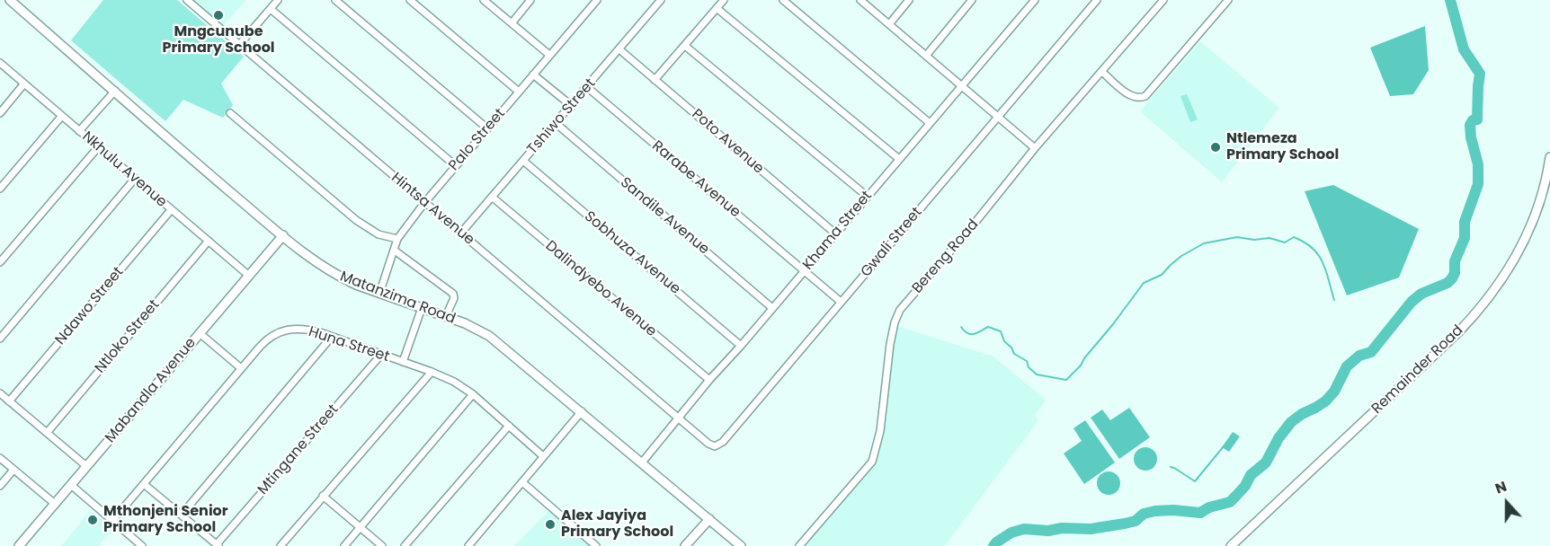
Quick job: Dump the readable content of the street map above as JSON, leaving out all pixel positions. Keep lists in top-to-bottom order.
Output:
{
  "streets": {
    "street": [
      "Tshiwo Street",
      "Palo Street",
      "Poto Avenue",
      "Nkhulu Avenue",
      "Rarabe Avenue",
      "Hintsa Avenue",
      "Sandile Avenue",
      "Khama Street",
      "Gwali Street",
      "Sobhuza Avenue",
      "Bereng Road",
      "Dalindyebo Avenue",
      "Matanzima Road",
      "Ndawo Street",
      "Ntloko Street",
      "Huna Street",
      "Remainder Road",
      "Mabandla Avenue",
      "Mtingane Street"
    ]
  },
  "crossings": [
    ["Tshiwo Street", "Poto Avenue"],
    ["Tshiwo Street", "Rarabe Avenue"],
    ["Tshiwo Street", "Hintsa Avenue"],
    ["Tshiwo Street", "Sandile Avenue"],
    ["Tshiwo Street", "Sobhuza Avenue"],
    ["Tshiwo Street", "Dalindyebo Avenue"],
    ["Palo Street", "Hintsa Avenue"],
    ["Palo Street", "Matanzima Road"],
    ["Poto Avenue", "Khama Street"],
    ["Nkhulu Avenue", "Ndawo Street"],
    ["Nkhulu Avenue", "Ntloko Street"],
    ["Nkhulu Avenue", "Mabandla Avenue"],
    ["Rarabe Avenue", "Khama Street"],
    ["Rarabe Avenue", "Gwali Street"],
    ["Hintsa Avenue", "Khama Street"],
    ["Hintsa Avenue", "Gwali Street"],
    ["Sandile Avenue", "Khama Street"],
    ["Khama Street", "Gwali Street"],
    ["Khama Street", "Sobhuza Avenue"],
    ["Khama Street", "Dalindyebo Avenue"],
    ["Khama Street", "Matanzima Road"],
    ["Matanzima Road", "Mabandla Avenue"],
    ["Huna Street", "Mtingane Street"]
  ],
  "places": [
    "Mngcunube Primary School",
    "Ntlemeza Primary School",
    "Mthonjeni Senior Primary School",
    "Alex Jayiya Primary School"
  ],
  "north": "top"
}
